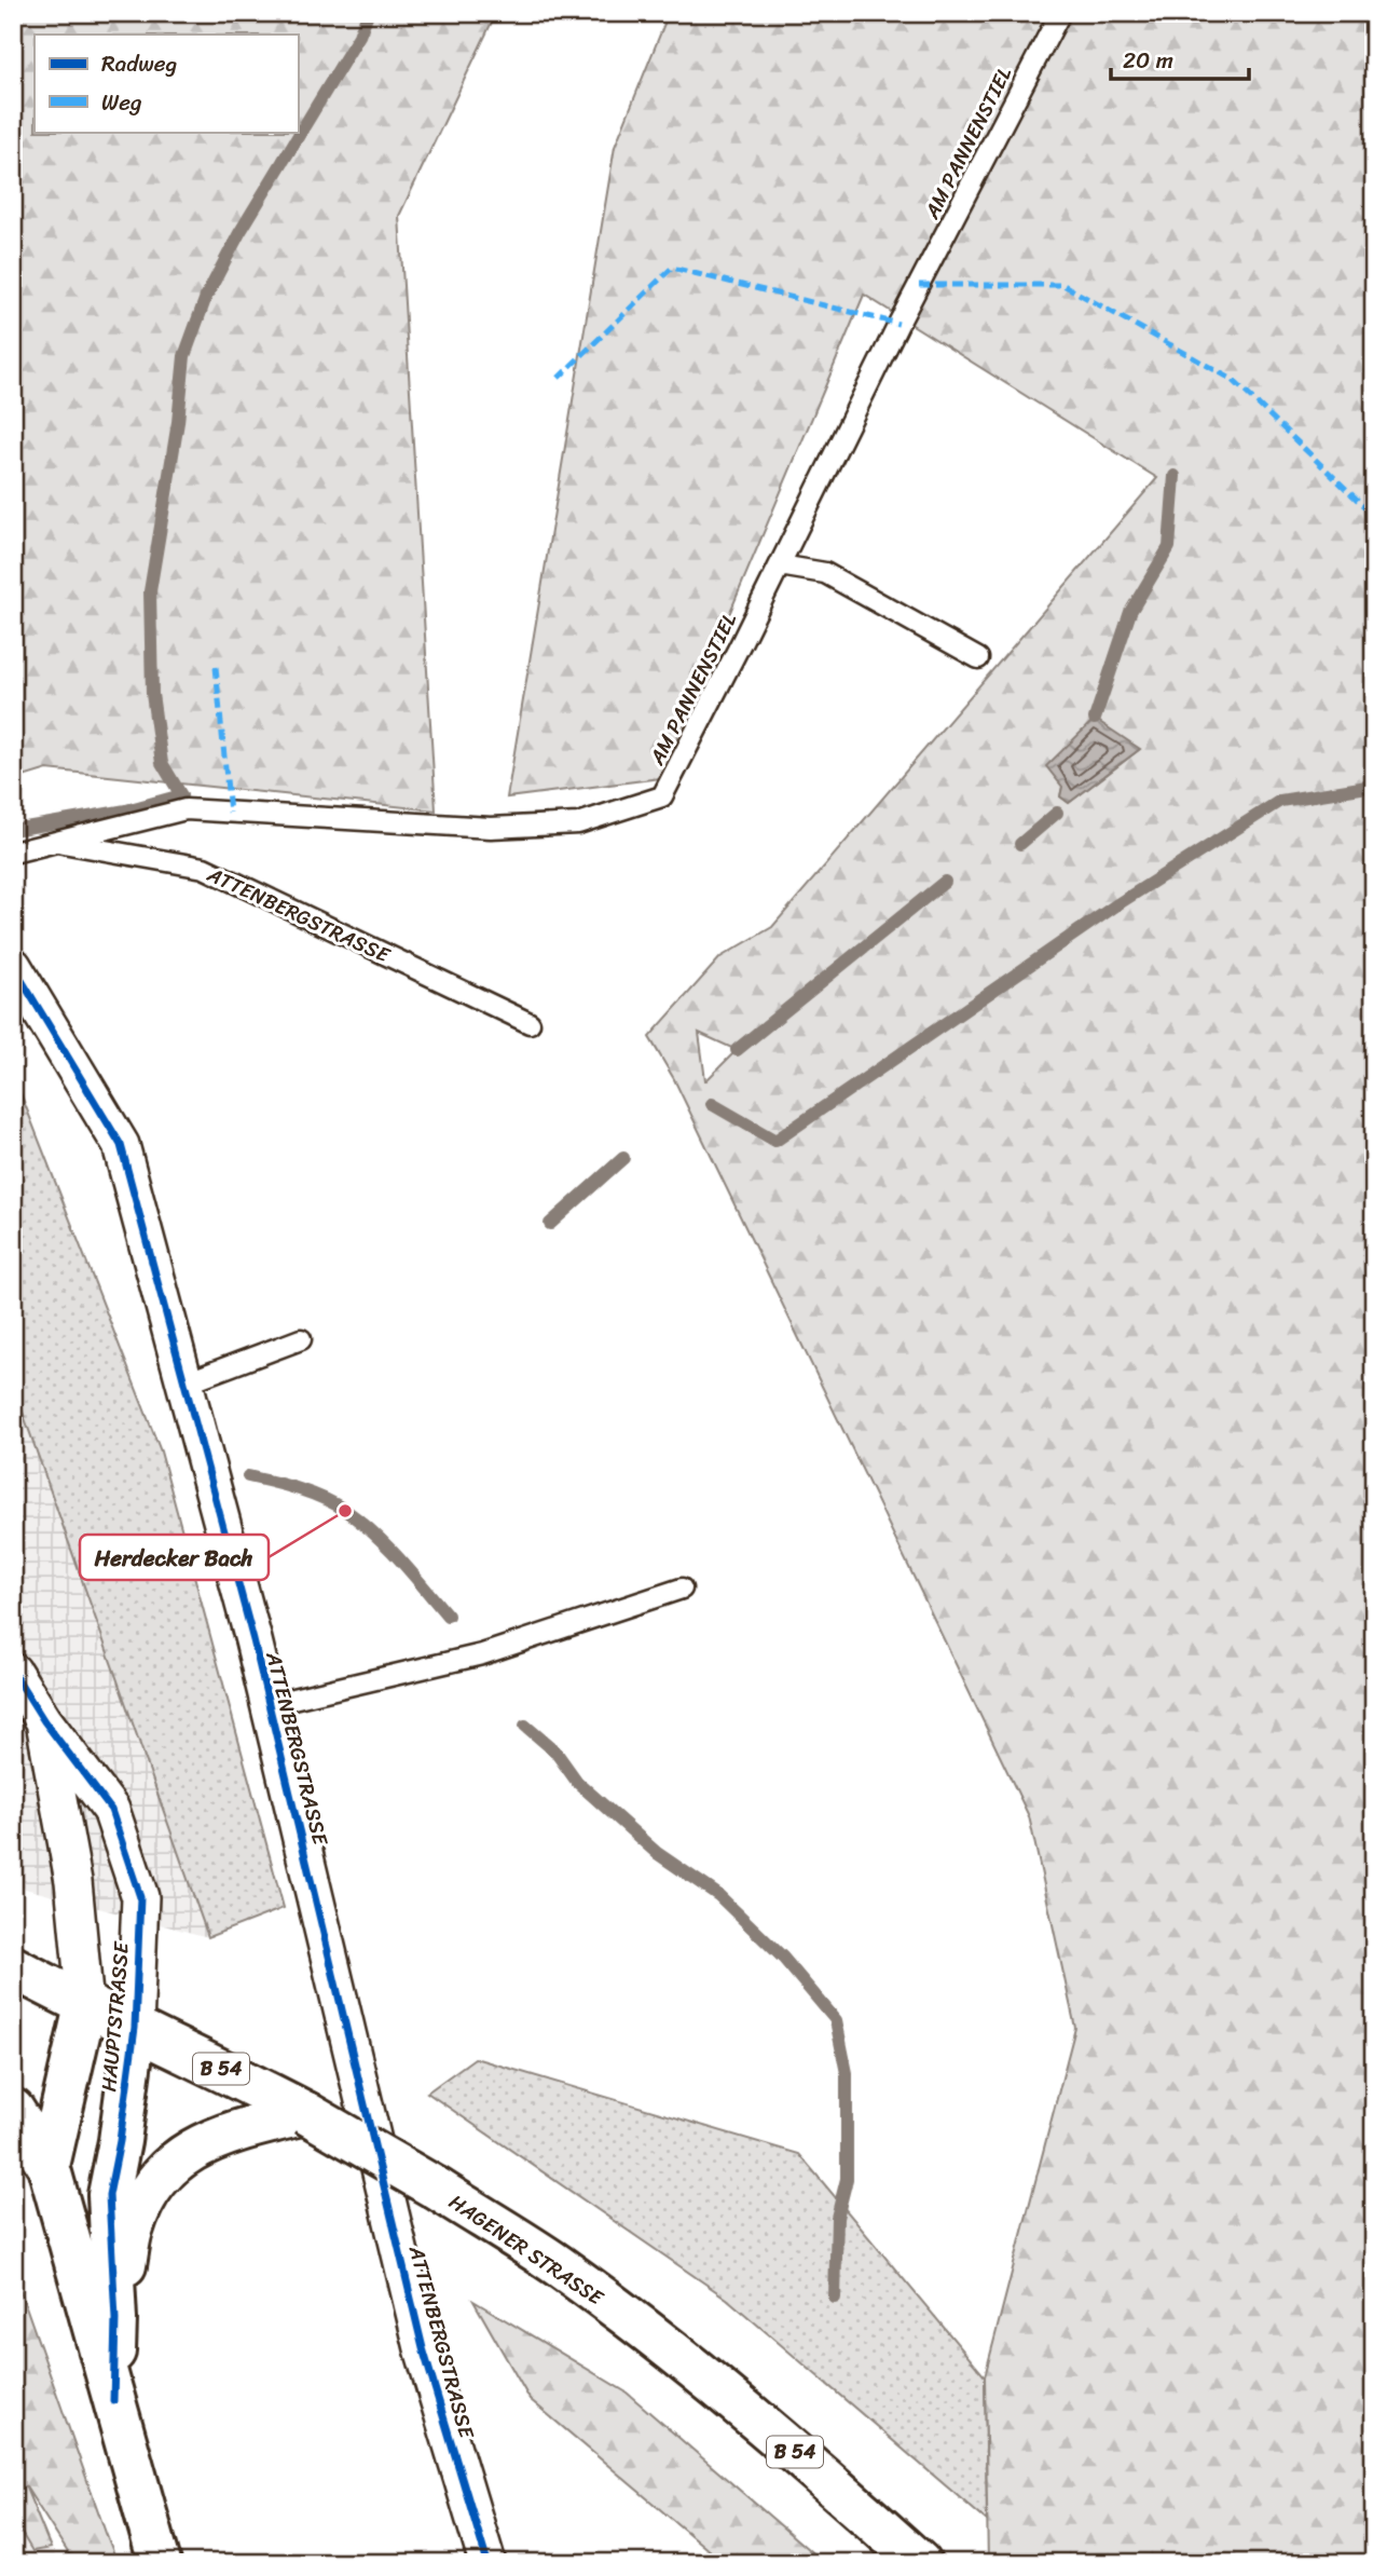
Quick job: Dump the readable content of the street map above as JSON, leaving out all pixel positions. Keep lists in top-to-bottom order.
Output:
{
  "streets": {
    "street": [
      "ATTENBERGSTRASSE",
      "HAUPTSTRASSE",
      "B 54",
      "HAGENER STRASSE"
    ],
    "lane": ["AM PANNENSTIEL"]
  },
  "crossings": [
    ["AM PANNENSTIEL", "ATTENBERGSTRASSE"],
    ["HAUPTSTRASSE", "B 54"],
    ["HAUPTSTRASSE", "HAGENER STRASSE"],
    ["B 54", "HAGENER STRASSE"]
  ],
  "places": ["Herdecker Bach"],
  "legend": ["Radweg", "Weg"],
  "scale_bar": "20 m"
}
